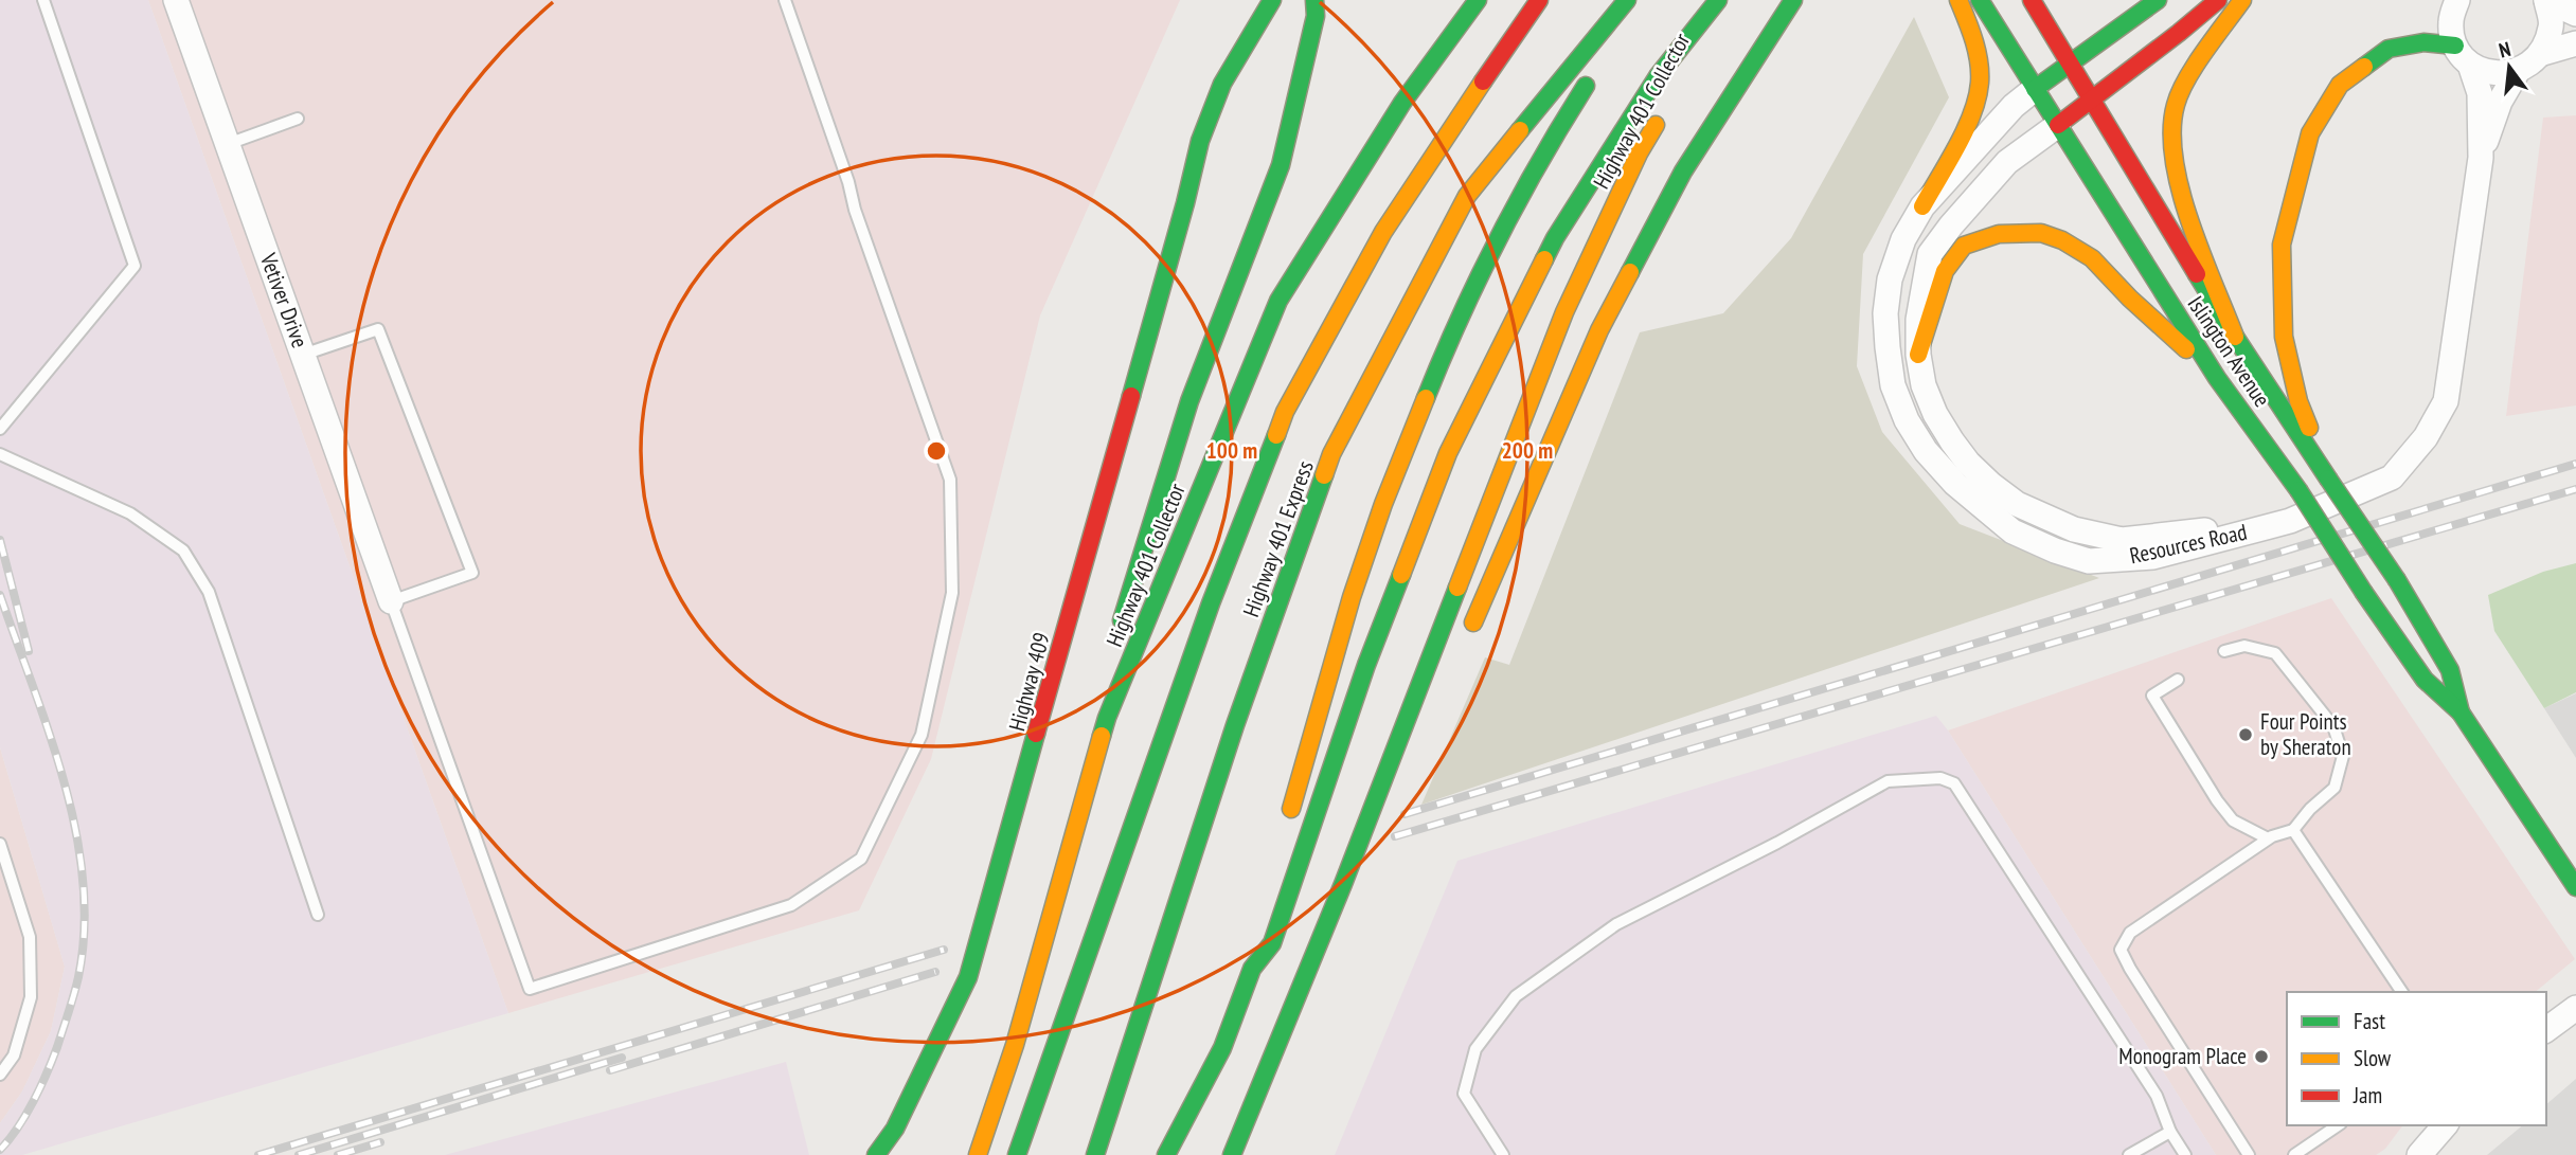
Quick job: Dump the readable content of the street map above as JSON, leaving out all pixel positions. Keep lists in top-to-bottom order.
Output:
{
  "streets": {
    "main road": [
      "Highway 401 Collector",
      "Islington Avenue",
      "Highway 401 Express",
      "Highway 409"
    ],
    "street": ["Vetiver Drive", "Resources Road"]
  },
  "crossings": [
    ["Islington Avenue", "Resources Road"]
  ],
  "places": ["Four Points by Sheraton", "Monogram Place"],
  "legend": ["Fast", "Slow", "Jam"],
  "north": "top",
  "rings": ["100 m", "200 m"]
}
